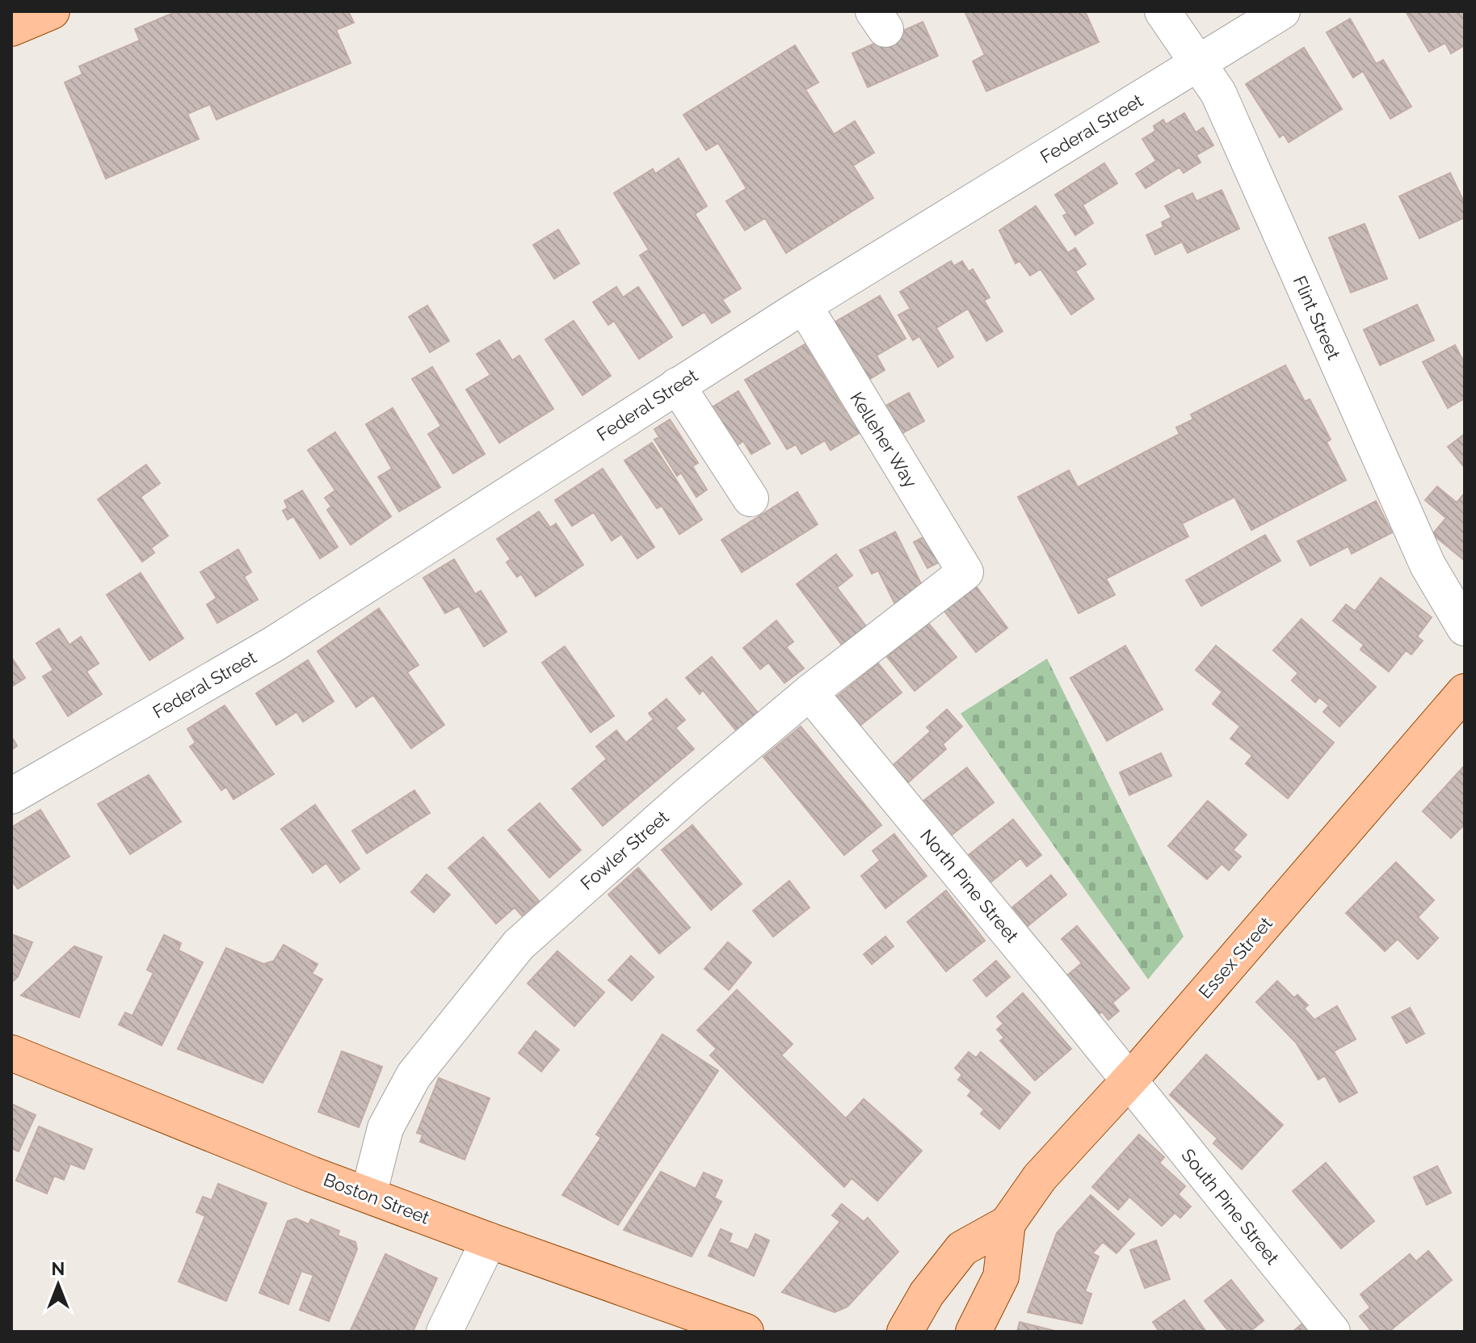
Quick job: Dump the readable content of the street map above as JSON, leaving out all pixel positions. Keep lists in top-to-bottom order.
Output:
{
  "streets": {
    "main road": ["Essex Street", "Boston Street"],
    "street": [
      "Federal Street",
      "Flint Street",
      "Kelleher Way",
      "Fowler Street",
      "North Pine Street",
      "South Pine Street"
    ]
  },
  "crossings": [
    ["Federal Street", "Flint Street"],
    ["Federal Street", "Kelleher Way"],
    ["Kelleher Way", "Fowler Street"],
    ["Fowler Street", "North Pine Street"],
    ["Fowler Street", "Boston Street"],
    ["North Pine Street", "Essex Street"],
    ["North Pine Street", "South Pine Street"],
    ["Essex Street", "South Pine Street"]
  ],
  "north": "top"
}
